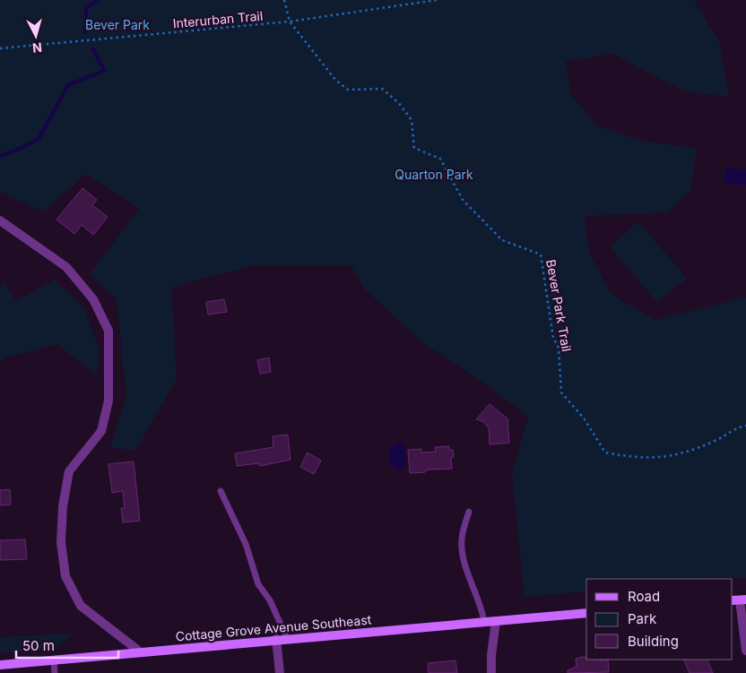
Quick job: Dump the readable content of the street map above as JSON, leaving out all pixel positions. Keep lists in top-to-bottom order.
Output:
{
  "streets": {
    "main road": ["Cottage Grove Avenue Southeast"],
    "path": ["Interurban Trail", "Bever Park Trail"]
  },
  "crossings": [
    ["Interurban Trail", "Bever Park Trail"]
  ],
  "parks": ["Bever Park", "Quarton Park"],
  "legend": ["Road", "Park", "Building"],
  "scale_bar": "50 m",
  "north": "bottom"
}
